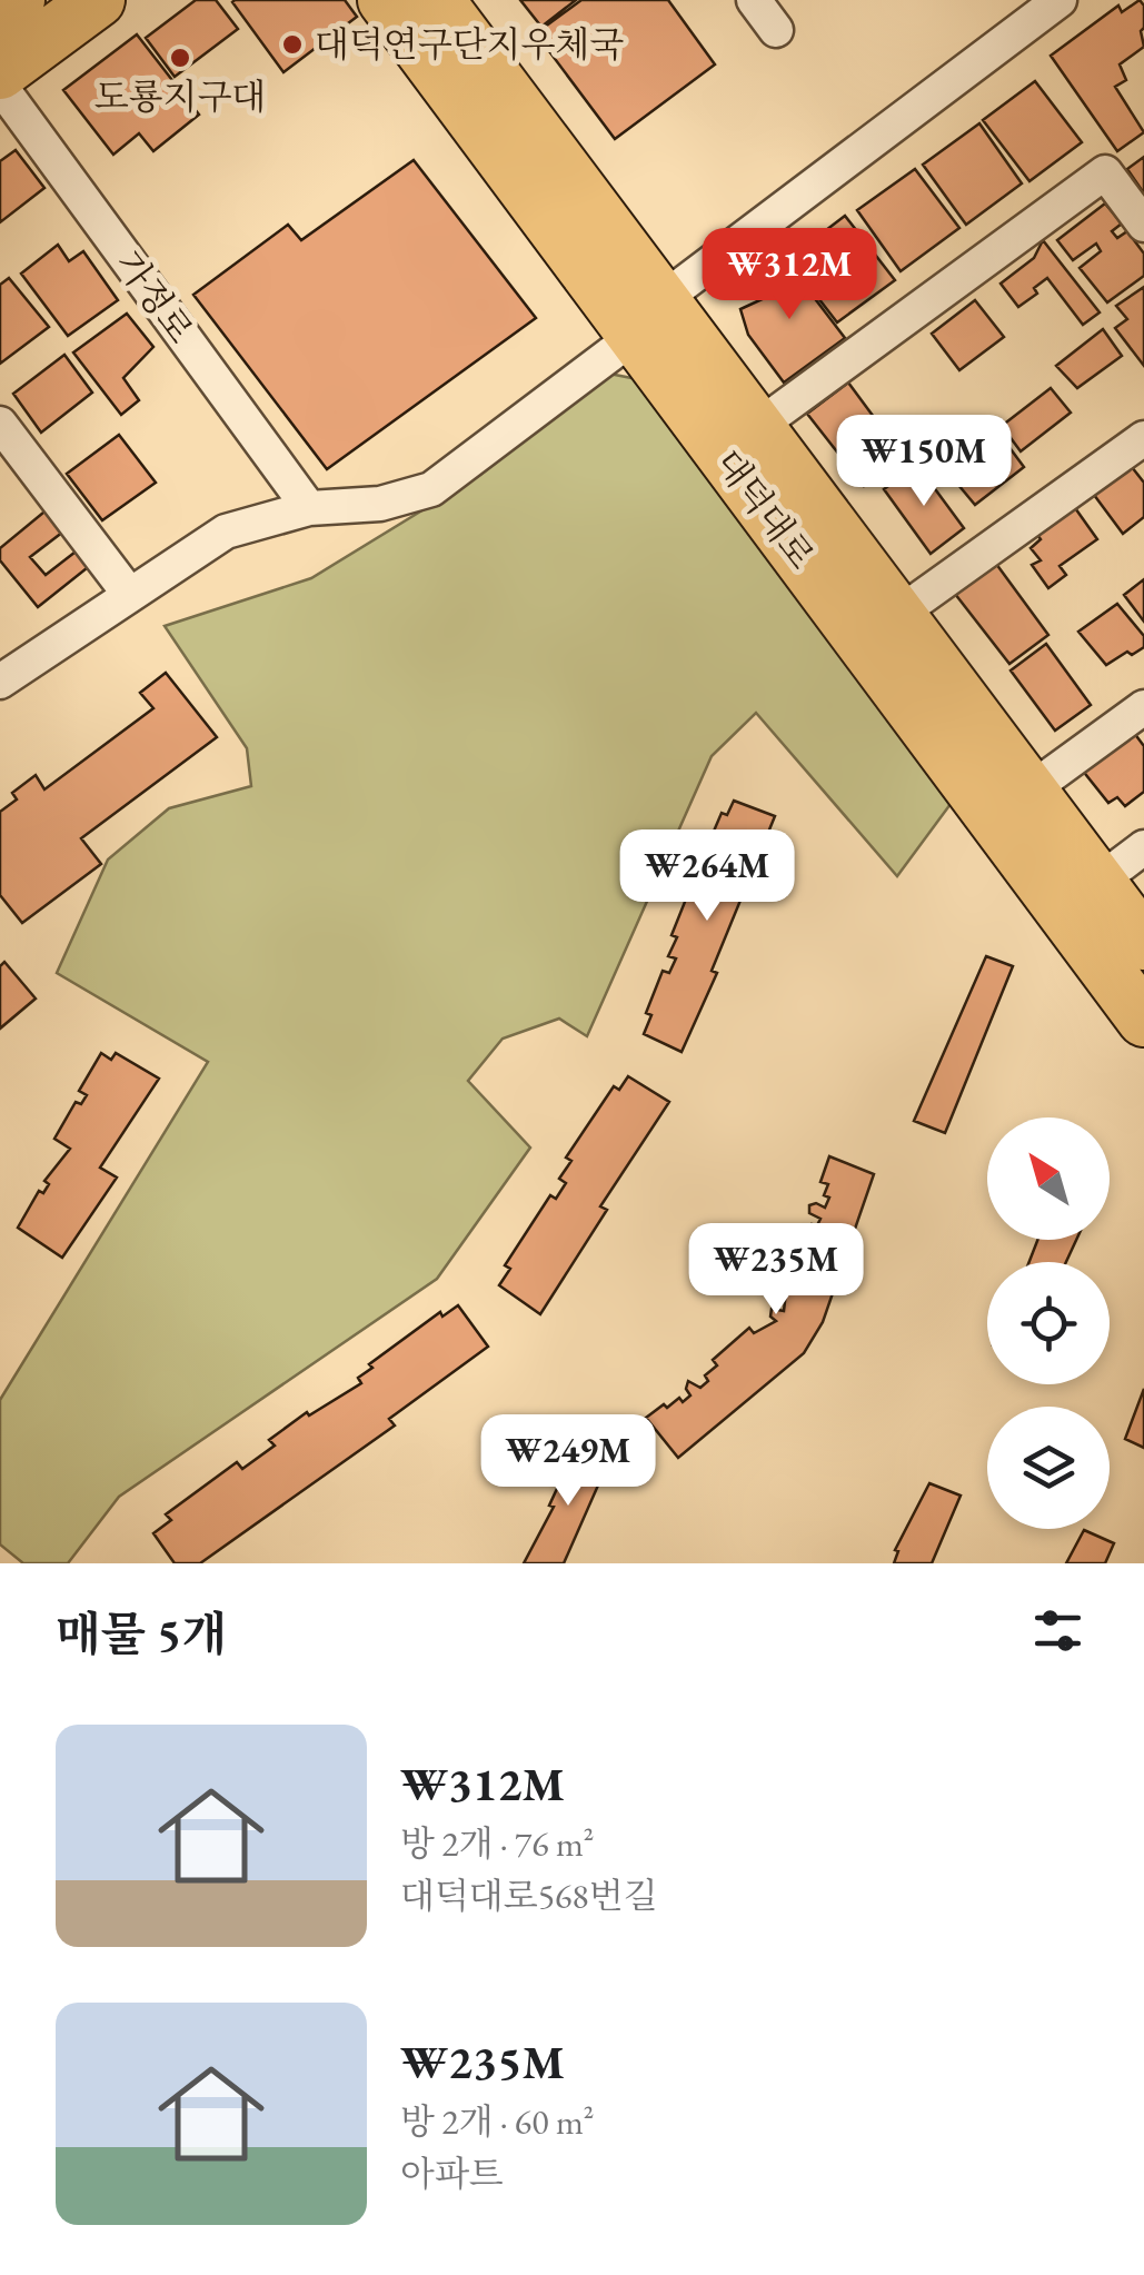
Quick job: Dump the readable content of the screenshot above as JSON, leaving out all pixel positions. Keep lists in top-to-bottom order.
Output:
{
  "streets": {
    "main road": ["대덕대로"],
    "street": ["가정로"]
  },
  "places": ["대덕연구단지우체국", "도룡지구대"],
  "north": "top left",
  "page": {
    "price": [
      "₩312M",
      "₩150M",
      "₩264M",
      "₩235M",
      "₩249M"
    ],
    "heading": "매물 5개",
    "list": [
      {
        "name": "₩312M",
        "note": "방 2개 · 76 m² · 대덕대로568번길"
      },
      {
        "name": "₩235M",
        "note": "방 2개 · 60 m² · 아파트"
      }
    ]
  }
}
